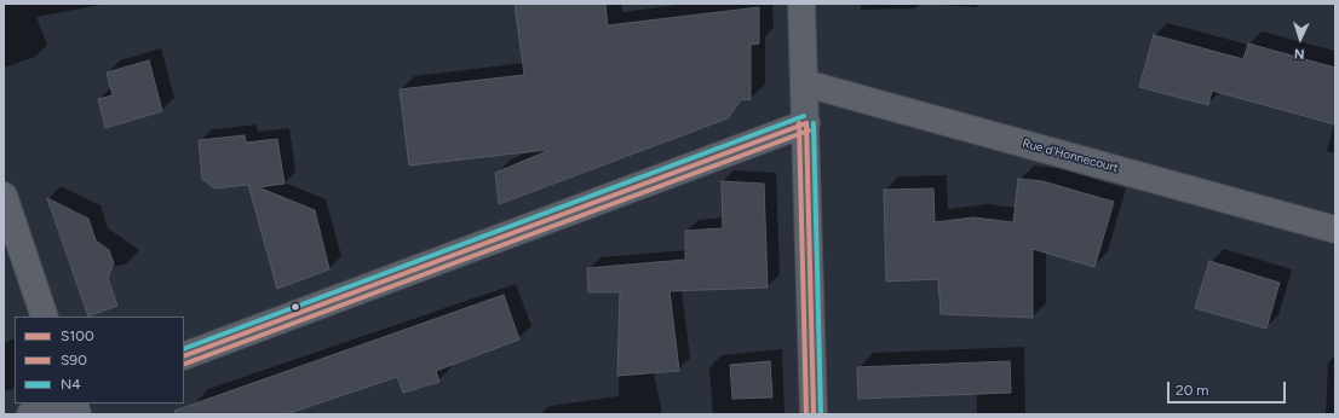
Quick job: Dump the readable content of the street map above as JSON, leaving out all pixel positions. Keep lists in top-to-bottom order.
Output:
{
  "streets": {
    "street": ["Rue d'Honnecourt"]
  },
  "lines": ["transit line N4", "transit line S100", "transit line S90"],
  "legend": ["S100", "S90", "N4"],
  "scale_bar": "20 m",
  "north": "bottom"
}
